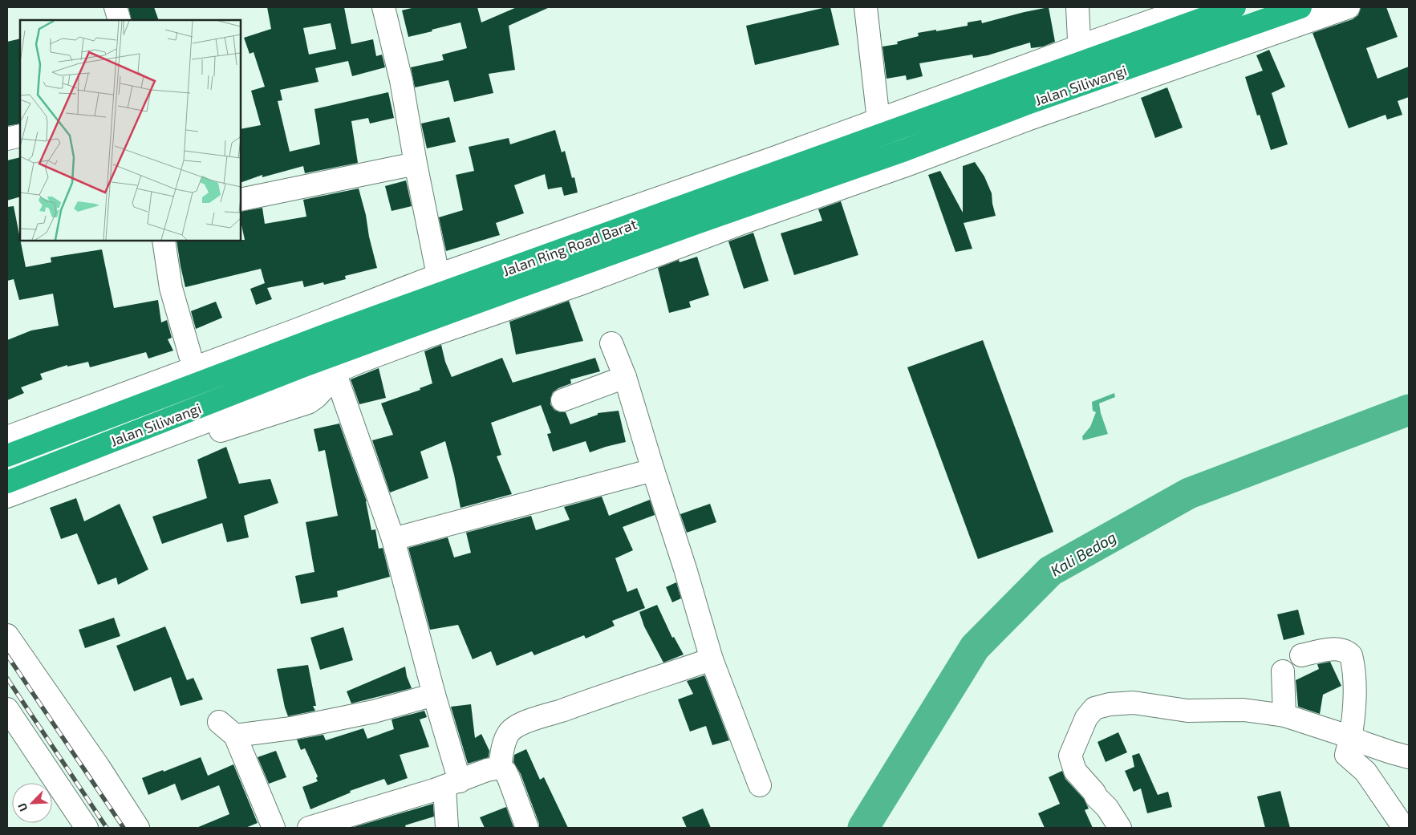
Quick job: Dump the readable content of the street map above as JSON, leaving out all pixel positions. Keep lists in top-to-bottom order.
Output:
{
  "streets": {
    "highway": ["Jalan Siliwangi", "Jalan Ring Road Barat"]
  },
  "crossings": [
    ["Jalan Siliwangi", "Jalan Ring Road Barat"]
  ],
  "water": ["Kali Bedog"],
  "north": "bottom left"
}
